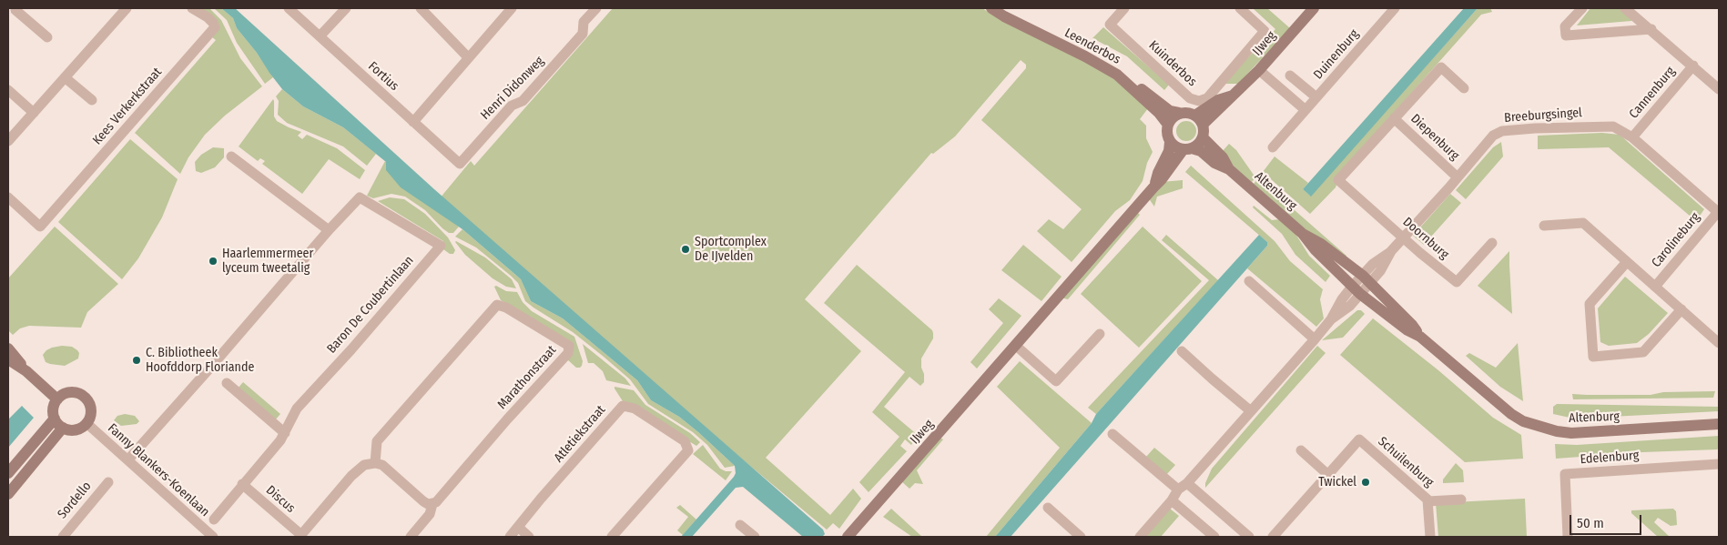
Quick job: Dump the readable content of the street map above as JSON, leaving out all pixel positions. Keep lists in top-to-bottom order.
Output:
{
  "streets": {
    "main road": ["IJweg", "Leenderbos", "Altenburg"],
    "street": [
      "Duinenburg",
      "Kuinderbos",
      "Fortius",
      "Henri Didonweg",
      "Cannenburg",
      "Kees Verkerkstraat",
      "Breeburgsingel",
      "Diepenburg",
      "Doornburg",
      "Carolineburg",
      "Baron De Coubertinlaan",
      "Marathonstraat",
      "Atletiekstraat",
      "Edelenburg",
      "Schuilenburg",
      "Fanny Blankers-Koenlaan",
      "Discus",
      "Sordello"
    ]
  },
  "crossings": [
    ["IJweg", "Leenderbos"],
    ["IJweg", "Altenburg"],
    ["Leenderbos", "Altenburg"],
    ["Fortius", "Henri Didonweg"],
    ["Cannenburg", "Breeburgsingel"],
    ["Breeburgsingel", "Diepenburg"],
    ["Breeburgsingel", "Altenburg"],
    ["Breeburgsingel", "Doornburg"],
    ["Breeburgsingel", "Carolineburg"],
    ["Diepenburg", "Doornburg"],
    ["Baron De Coubertinlaan", "Fanny Blankers-Koenlaan"]
  ],
  "places": [
    "Sportcomplex De IJvelden",
    "Haarlemmermeer lyceum tweetalig",
    "C. Bibliotheek Hoofddorp Floriande",
    "Twickel"
  ],
  "scale_bar": "50 m"
}
